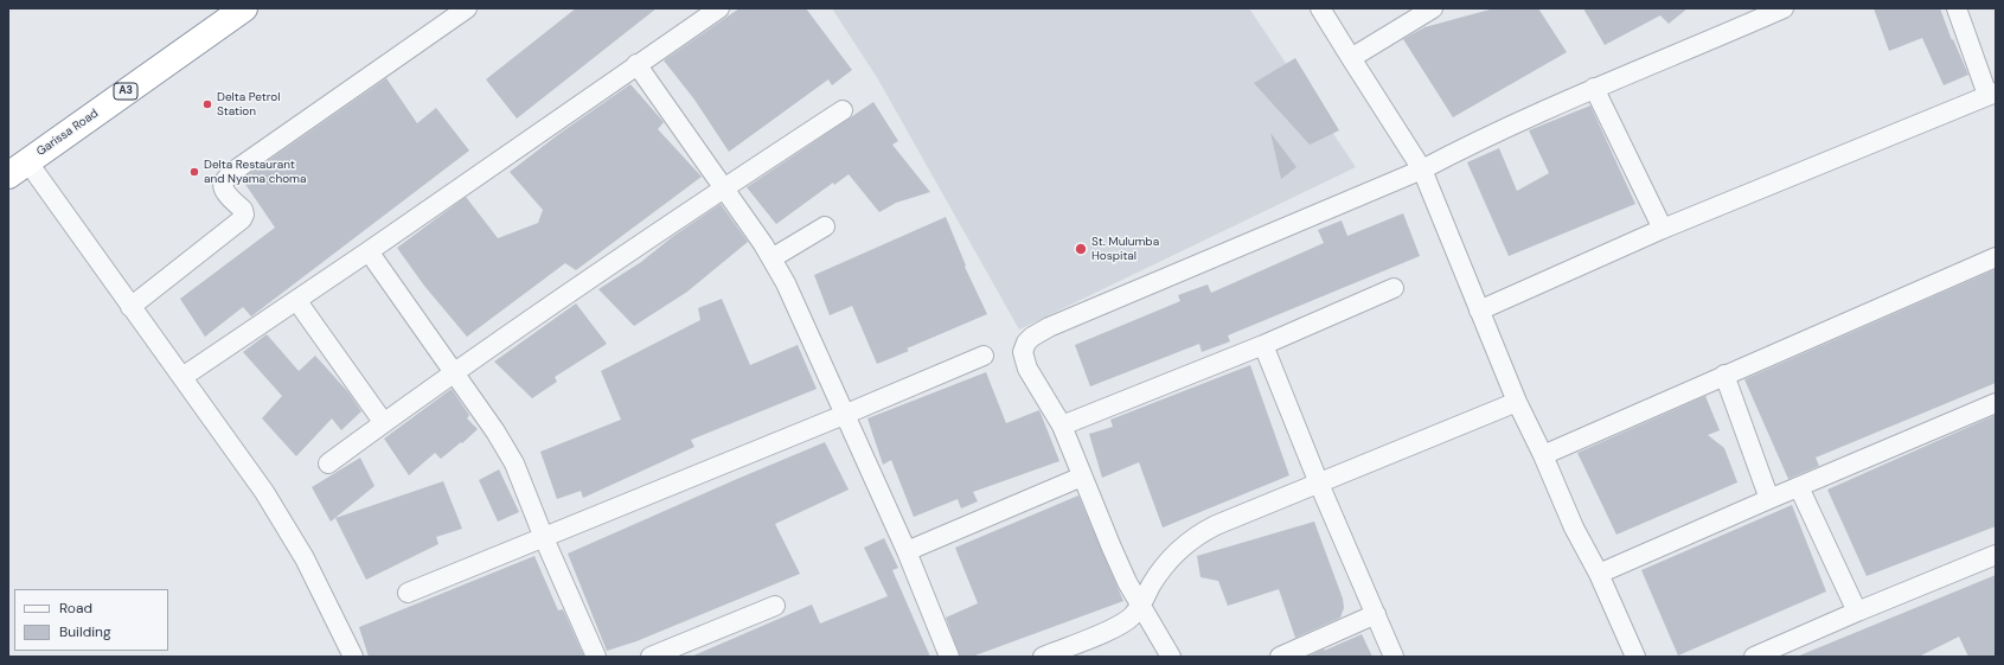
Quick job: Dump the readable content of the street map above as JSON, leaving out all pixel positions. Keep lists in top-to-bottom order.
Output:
{
  "streets": {
    "highway": ["A3", "Garissa Road"]
  },
  "places": ["Delta Petrol Station", "Delta Restaurant and Nyama choma", "St. Mulumba Hospital"],
  "legend": ["Road", "Building"]
}
